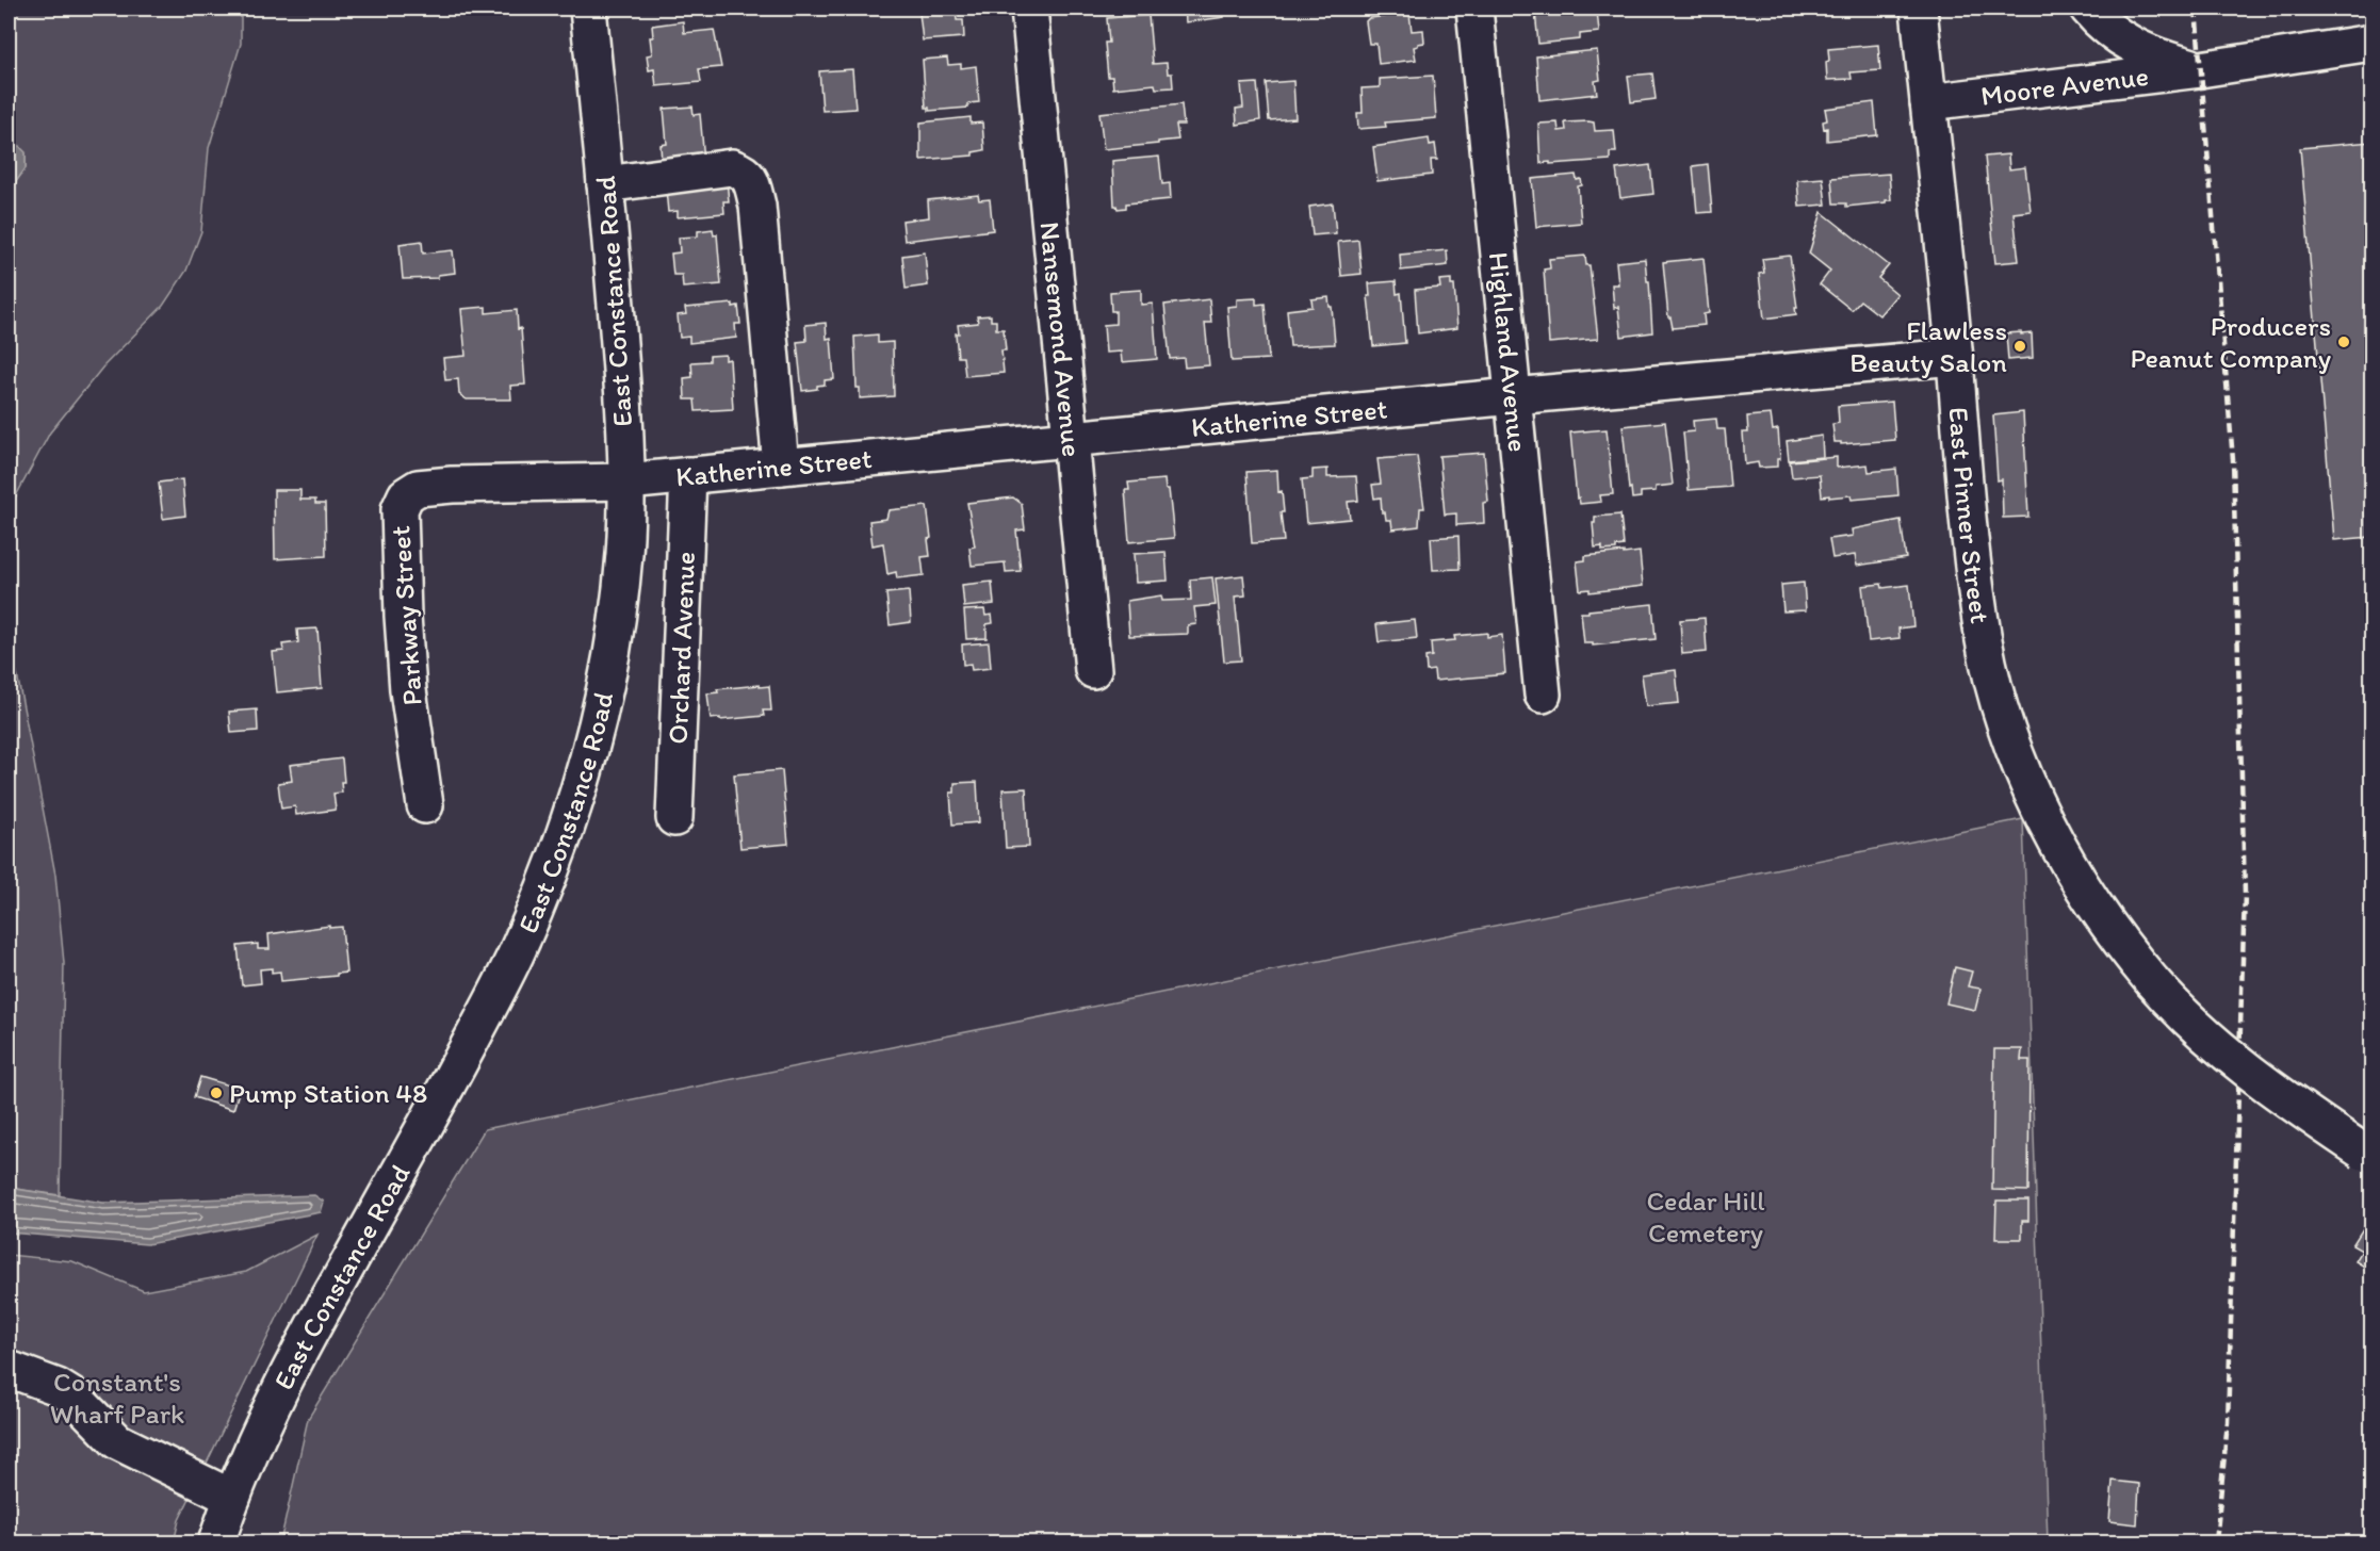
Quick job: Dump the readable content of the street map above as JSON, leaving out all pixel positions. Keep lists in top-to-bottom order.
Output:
{
  "streets": {
    "street": [
      "Moore Avenue",
      "East Constance Road",
      "Nansemond Avenue",
      "Highland Avenue",
      "Katherine Street",
      "East Pinner Street",
      "Parkway Street",
      "Orchard Avenue"
    ]
  },
  "crossings": [
    ["Moore Avenue", "East Pinner Street"],
    ["East Constance Road", "Katherine Street"],
    ["East Constance Road", "Parkway Street"],
    ["Nansemond Avenue", "Katherine Street"],
    ["Highland Avenue", "Katherine Street"],
    ["Katherine Street", "East Pinner Street"],
    ["Katherine Street", "Parkway Street"],
    ["Katherine Street", "Orchard Avenue"]
  ],
  "parks": ["Cedar Hill Cemetery", "Constant's Wharf Park"],
  "places": ["Producers Peanut Company", "Flawless Beauty Salon", "Pump Station 48"]
}
